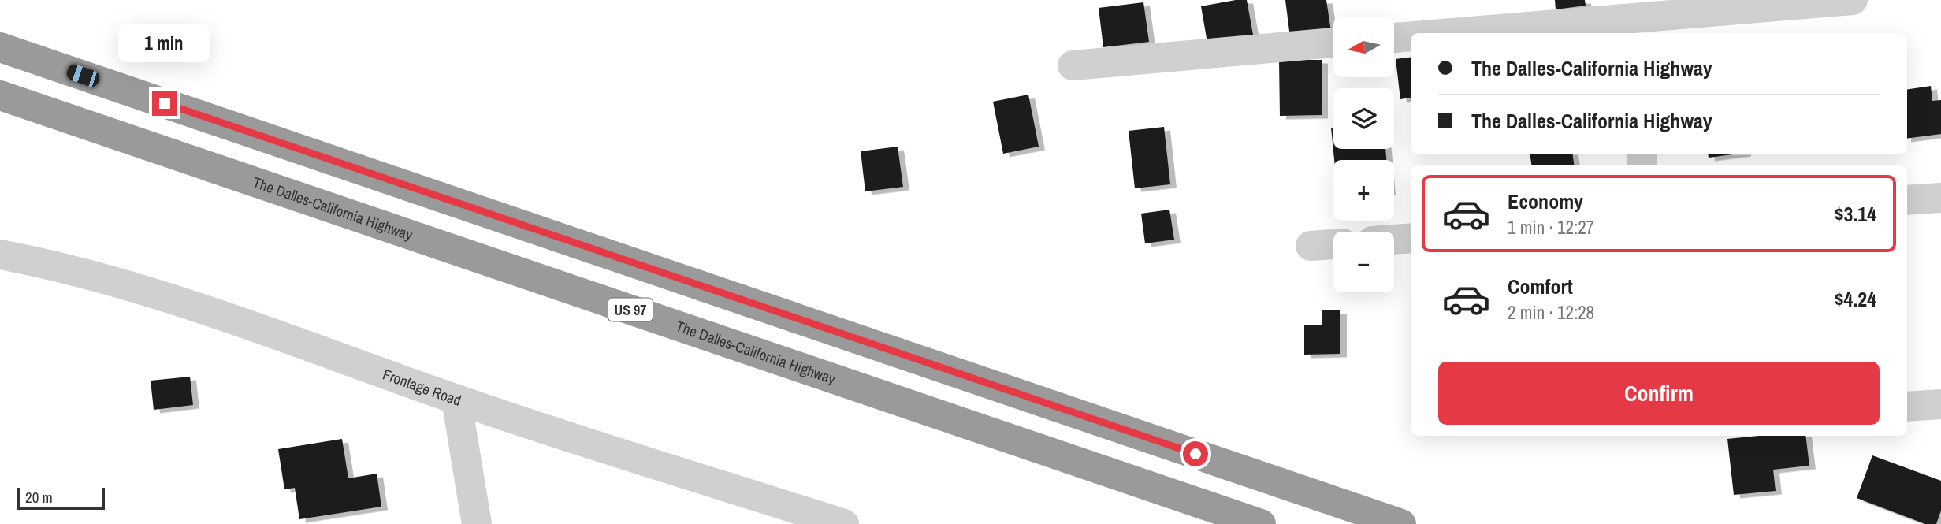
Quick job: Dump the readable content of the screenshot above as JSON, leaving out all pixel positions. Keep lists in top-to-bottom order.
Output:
{
  "streets": {
    "highway": ["The Dalles-California Highway", "US 97"],
    "street": ["Frontage Road"]
  },
  "scale_bar": "20 m",
  "north": "left",
  "page": {
    "map_buttons": ["+", "−"],
    "bubble": "1 min",
    "banner": ["The Dalles-California Highway", "The Dalles-California Highway"],
    "list": [
      {
        "name": "Economy",
        "note": "1 min · 12:27",
        "value": "$3.14"
      },
      {
        "name": "Comfort",
        "note": "2 min · 12:28",
        "value": "$4.24"
      }
    ],
    "buttons": "Confirm",
    "scale": "20 m"
  }
}
